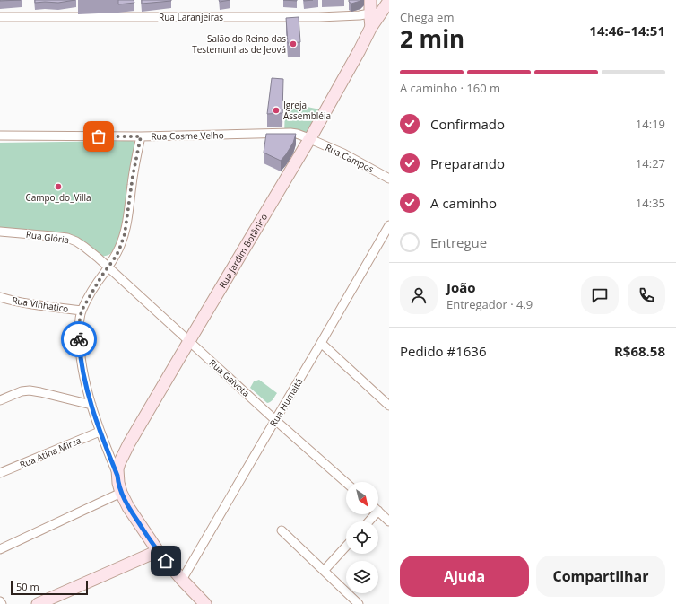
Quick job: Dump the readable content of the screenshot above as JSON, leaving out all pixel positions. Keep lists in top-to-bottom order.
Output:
{
  "streets": {
    "main road": ["Rua Jardim Botânico"],
    "street": [
      "Rua Laranjeiras",
      "Rua Cosme Velho",
      "Rua Campos",
      "Rua Glória",
      "Rua Vinhatico",
      "Rua Gaivota",
      "Rua Humaitá",
      "Rua Atina Mirza"
    ]
  },
  "crossings": [
    ["Rua Laranjeiras", "Rua Jardim Botânico"],
    ["Rua Cosme Velho", "Rua Campos"],
    ["Rua Cosme Velho", "Rua Jardim Botânico"],
    ["Rua Campos", "Rua Jardim Botânico"],
    ["Rua Glória", "Rua Gaivota"],
    ["Rua Jardim Botânico", "Rua Gaivota"],
    ["Rua Gaivota", "Rua Humaitá"]
  ],
  "places": ["Salão do Reino das Testemunhas de Jeová", "Igreja Assembléia", "Campo_do_Villa"],
  "scale_bar": "50 m",
  "north": "bottom right",
  "page": {
    "heading": ["2 min", "Chega em", "14:46–14:51"],
    "panel": [
      "João",
      "Entregador · 4.9",
      "Pedido #1636",
      "R$68.58"
    ],
    "bar": "A caminho · 160 m",
    "list": [
      ["Confirmado", "14:19"],
      ["Preparando", "14:27"],
      ["A caminho", "14:35"],
      "Entregue"
    ],
    "buttons": ["Ajuda", "Compartilhar"],
    "scale": "50 m"
  }
}
